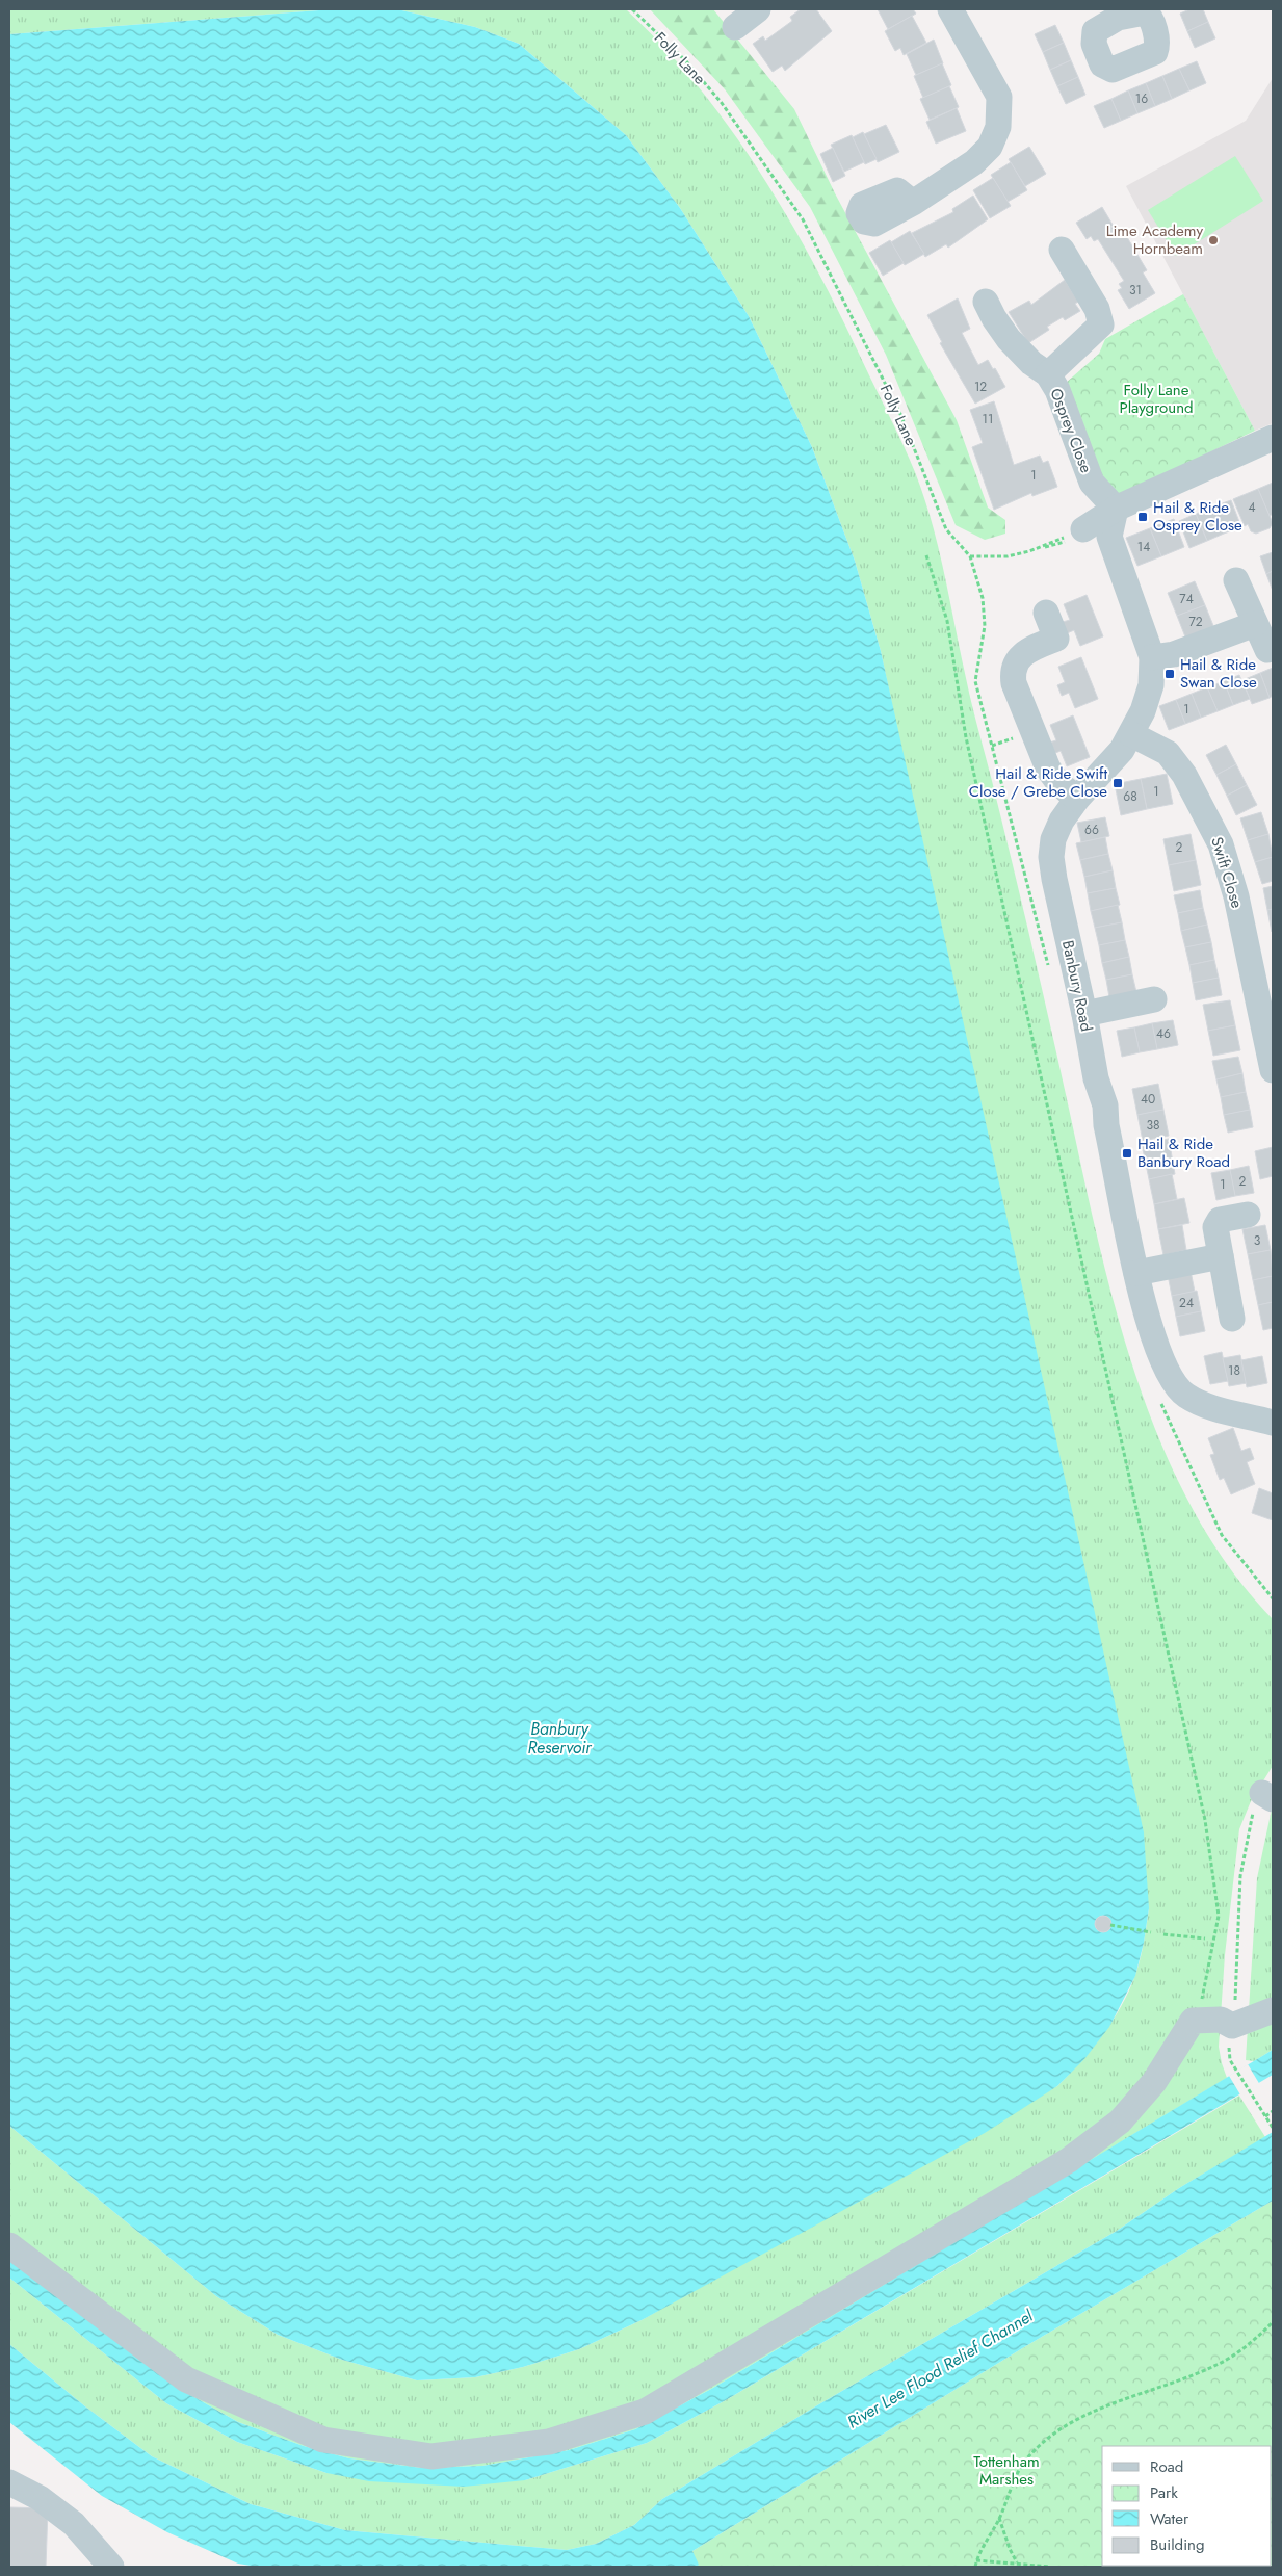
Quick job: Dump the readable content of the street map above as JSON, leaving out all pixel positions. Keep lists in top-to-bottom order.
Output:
{
  "streets": {
    "street": ["Osprey Close", "Swift Close", "Banbury Road"],
    "path": ["Folly Lane"]
  },
  "crossings": [
    ["Osprey Close", "Banbury Road"],
    ["Swift Close", "Banbury Road"]
  ],
  "water": ["Banbury Reservoir", "River Lee Flood Relief Channel"],
  "parks": ["Folly Lane Playground", "Tottenham Marshes"],
  "places": {
    "other": ["Lime Academy Hornbeam"],
    "transit": [
      "Hail & Ride Osprey Close",
      "Hail & Ride Swan Close",
      "Hail & Ride Swift Close / Grebe Close",
      "Hail & Ride Banbury Road"
    ]
  },
  "house_numbers": [
    "16",
    "31",
    "12",
    "11",
    "1",
    "4",
    "14",
    "74",
    "72",
    "1",
    "1",
    "68",
    "66",
    "2",
    "46",
    "40",
    "38",
    "2",
    "1",
    "3",
    "24",
    "18"
  ],
  "legend": [
    "Road",
    "Park",
    "Water",
    "Building"
  ]
}
